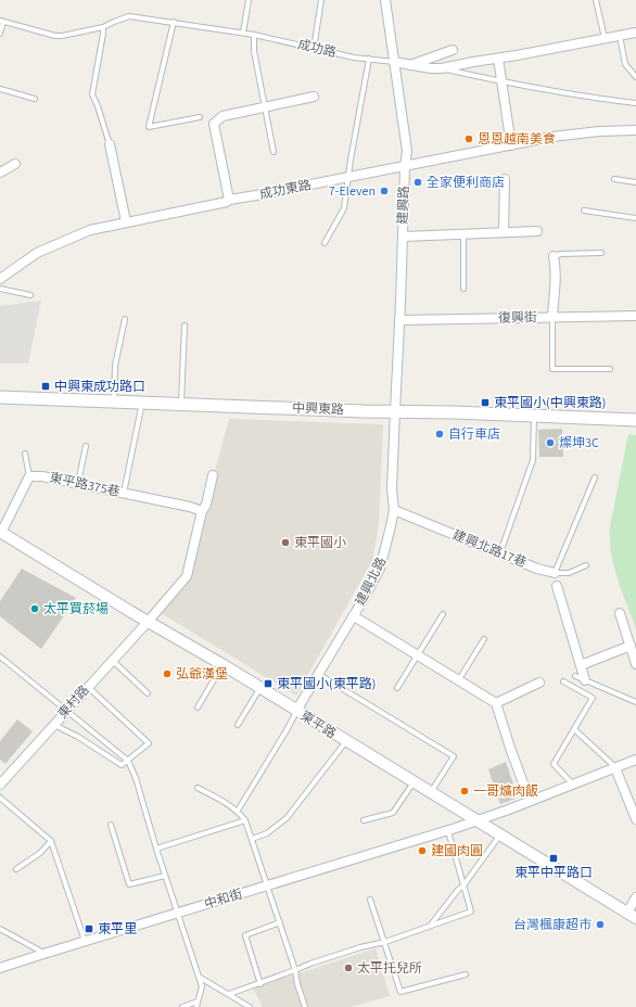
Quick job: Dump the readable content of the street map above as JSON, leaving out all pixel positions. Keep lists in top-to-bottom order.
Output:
{
  "streets": {
    "main road": ["中興東路"],
    "street": [
      "成功路",
      "成功東路",
      "建興路",
      "復興街",
      "東平路375巷",
      "建興北路17巷",
      "建興北路",
      "東村路",
      "東平路",
      "中和街"
    ]
  },
  "crossings": [
    ["成功路", "建興路"],
    ["成功東路", "建興路"],
    ["建興路", "復興街"],
    ["建興路", "中興東路"],
    ["建興路", "建興北路"],
    ["中興東路", "建興北路"],
    ["建興北路17巷", "建興北路"],
    ["建興北路", "東平路"],
    ["東村路", "東平路"],
    ["東平路", "中和街"]
  ],
  "places": {
    "other": [
      "恩恩越南美食",
      "全家便利商店",
      "7-Eleven",
      "自行車店",
      "燦坤3C",
      "東平國小",
      "太平買菸場",
      "弘爺漢堡",
      "一哥爌肉飯",
      "建國肉圓",
      "台灣楓康超市",
      "太平托兒所"
    ],
    "transit": [
      "中興東成功路口",
      "東平國小(中興東路)",
      "東平國小(東平路)",
      "東平中平路口",
      "東平里"
    ]
  }
}
